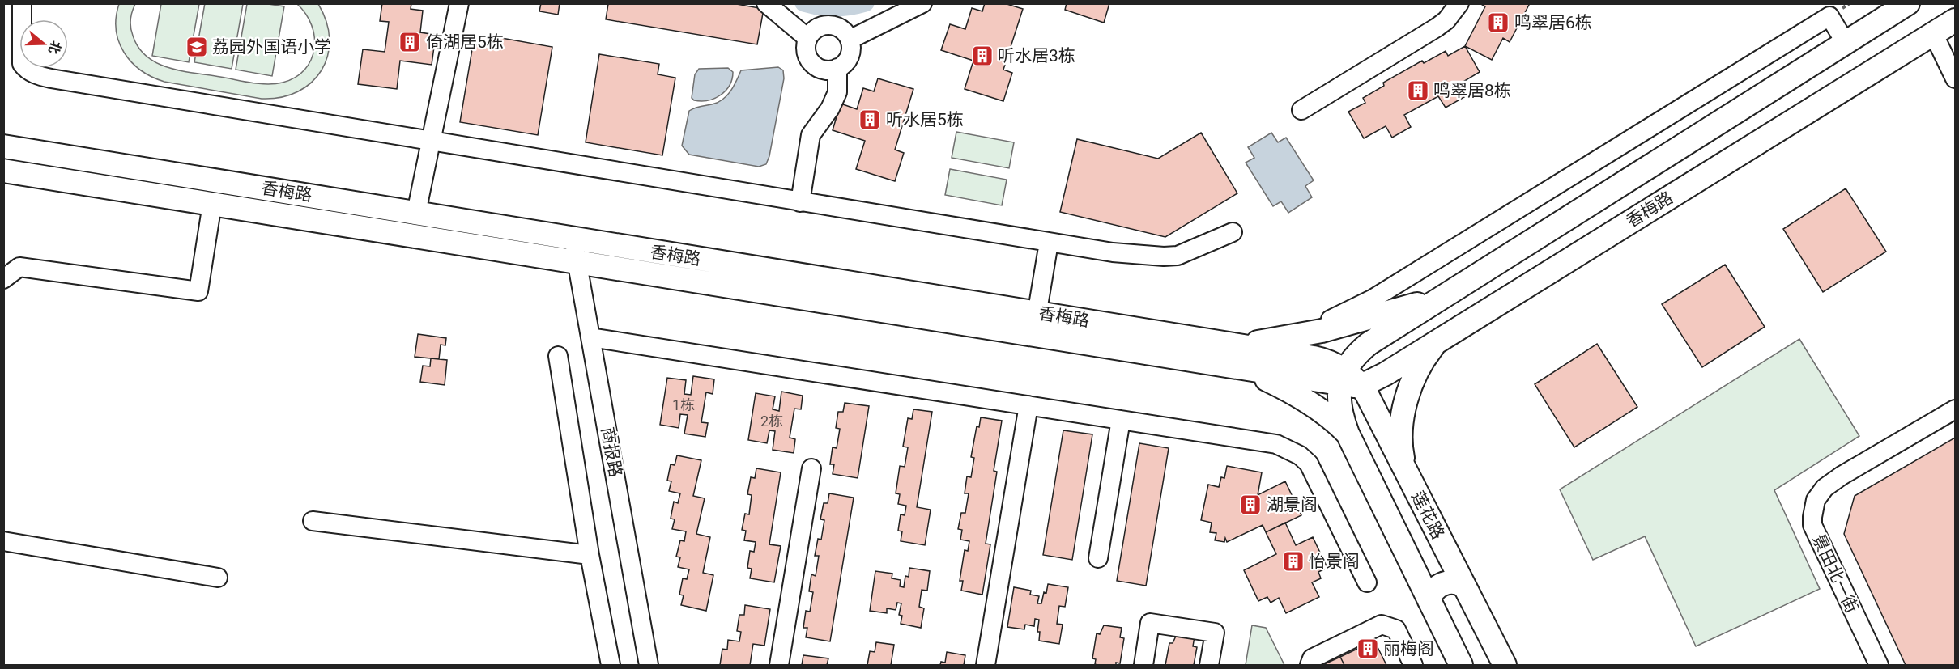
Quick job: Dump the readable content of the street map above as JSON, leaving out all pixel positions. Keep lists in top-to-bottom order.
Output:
{
  "streets": {
    "main road": ["香梅路", "莲花路"],
    "street": ["商报路", "景田北一街"]
  },
  "crossings": [
    ["香梅路", "商报路"],
    ["香梅路", "莲花路"]
  ],
  "places": {
    "building": [
      "鸣翠居6栋",
      "倚湖居5栋",
      "听水居3栋",
      "鸣翠居8栋",
      "听水居5栋",
      "湖景阁",
      "怡景阁",
      "丽梅阁"
    ],
    "school or university": ["荔园外国语小学"]
  },
  "house_numbers": ["1栋", "2栋"],
  "north": "right"
}
